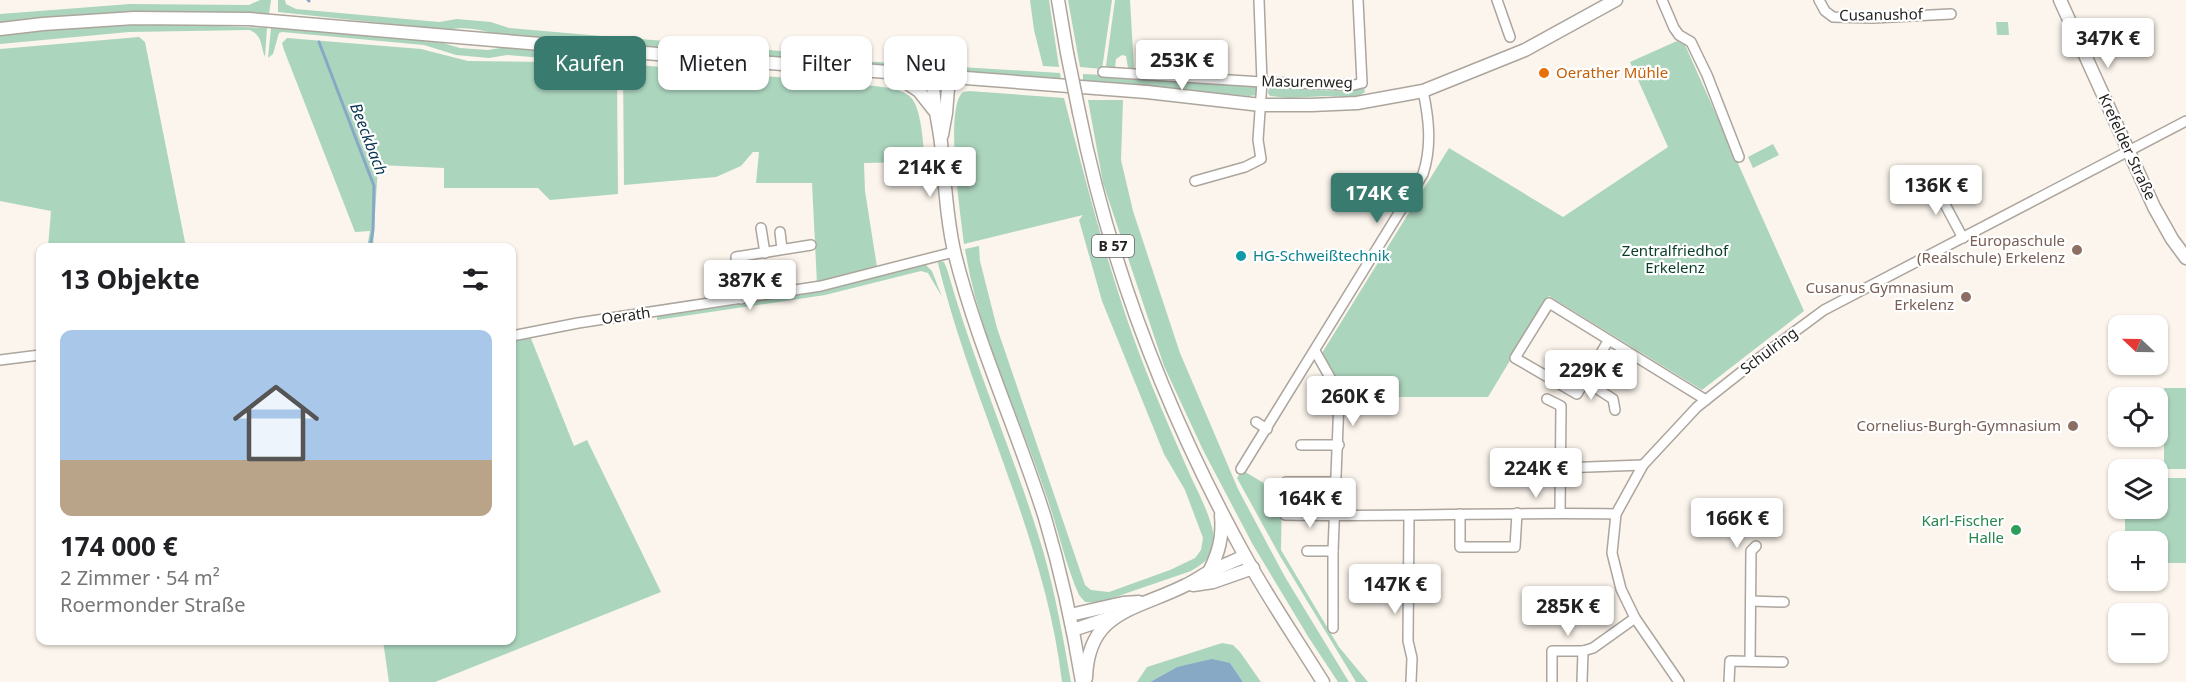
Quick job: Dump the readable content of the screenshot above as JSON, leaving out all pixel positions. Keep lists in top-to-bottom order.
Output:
{
  "streets": {
    "main road": ["Krefelder Straße", "B 57"],
    "street": [
      "Cusanushof",
      "Masurenweg",
      "Oerath",
      "Schulring"
    ]
  },
  "crossings": [
    ["Krefelder Straße", "Schulring"]
  ],
  "water": ["Beeckbach"],
  "parks": ["Zentralfriedhof Erkelenz"],
  "places": [
    "Oerather Mühle",
    "Europaschule (Realschule) Erkelenz",
    "HG-Schweißtechnik",
    "Cusanus Gymnasium Erkelenz",
    "Cornelius-Burgh-Gymnasium",
    "Karl-Fischer Halle"
  ],
  "north": "left",
  "page": {
    "price": [
      "347K €",
      "253K €",
      "214K €",
      "136K €",
      "174K €",
      "387K €",
      "229K €",
      "260K €",
      "224K €",
      "164K €",
      "166K €",
      "147K €",
      "285K €"
    ],
    "chip": [
      "Kaufen",
      "Mieten",
      "Filter",
      "Neu"
    ],
    "heading": "13 Objekte",
    "map_buttons": ["+", "−"],
    "list": [
      {
        "name": "174 000 €",
        "note": "2 Zimmer · 54 m² · Roermonder Straße"
      }
    ]
  }
}
